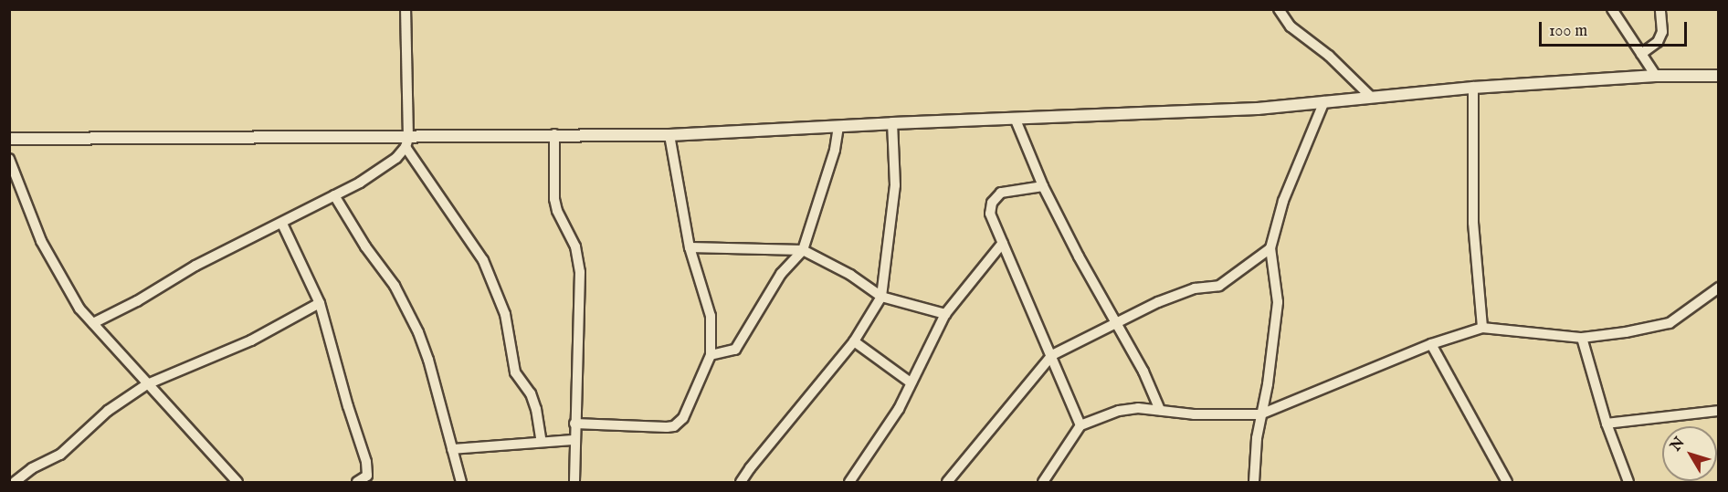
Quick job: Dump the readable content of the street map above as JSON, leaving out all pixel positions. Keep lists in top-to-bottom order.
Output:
{
  "scale_bar": "100 m",
  "north": "top left"
}
